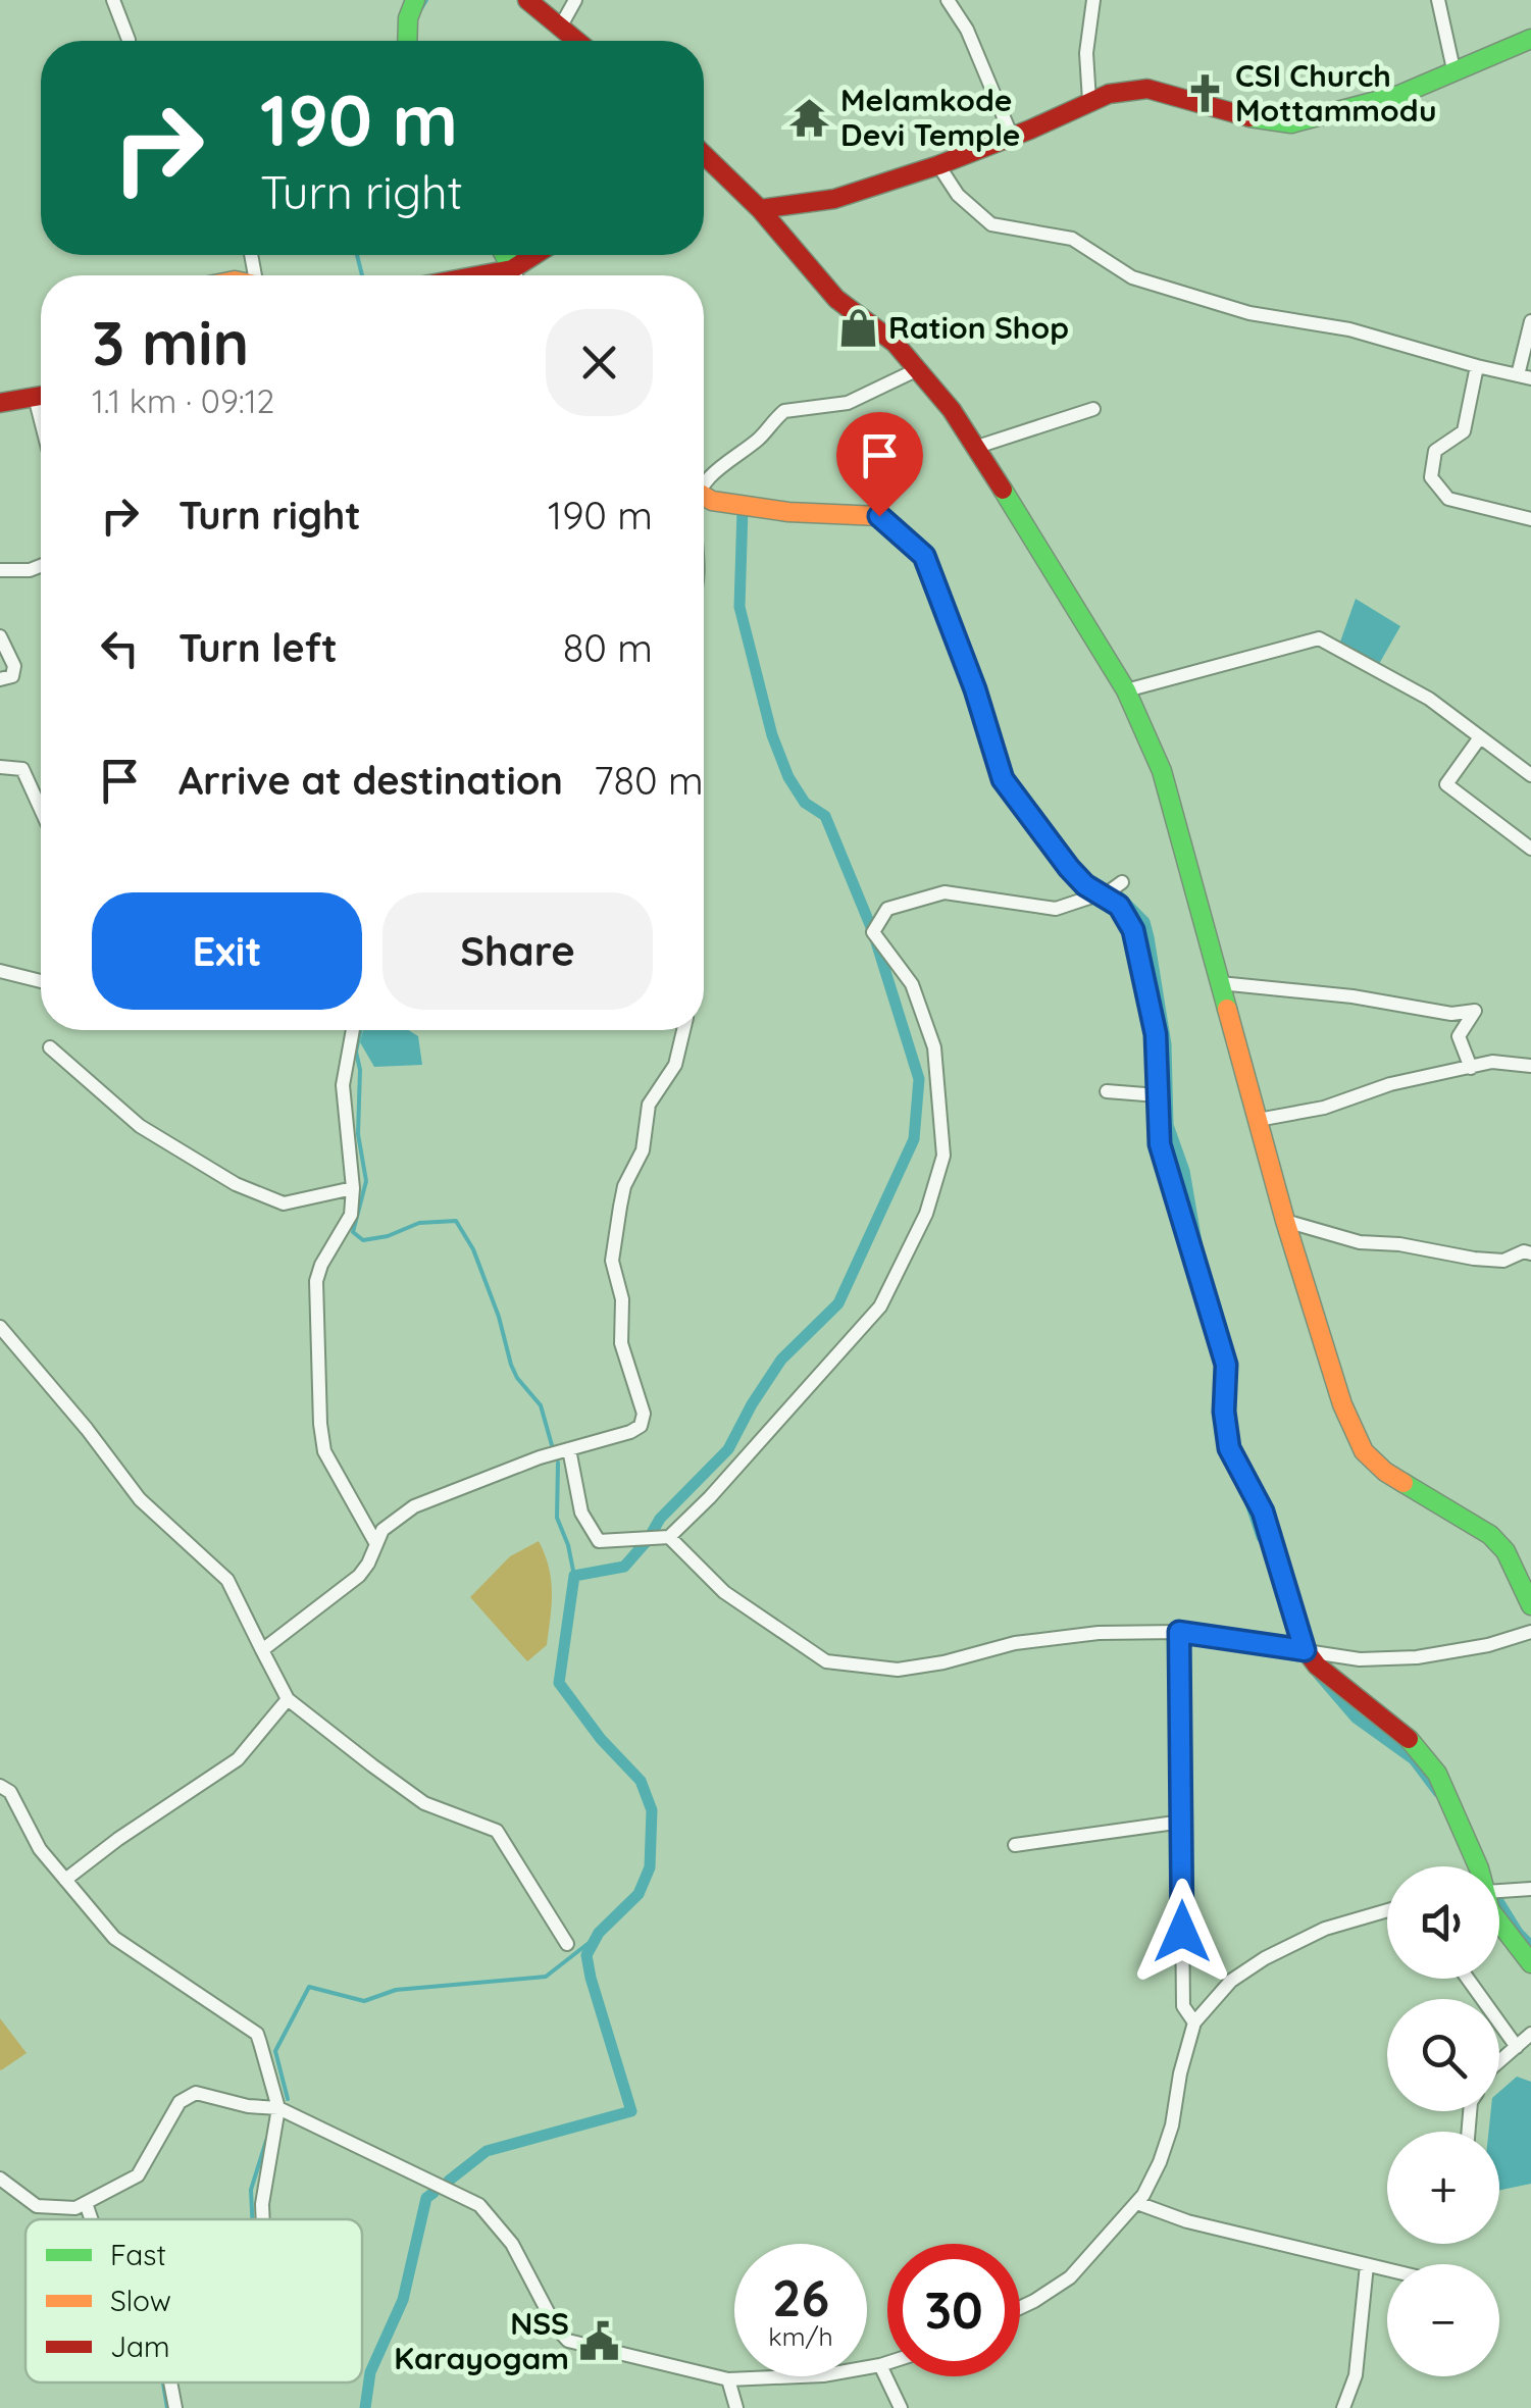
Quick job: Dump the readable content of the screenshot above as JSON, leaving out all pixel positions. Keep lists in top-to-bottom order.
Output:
{
  "places": {
    "church": ["CSI Church Mottammodu"],
    "temple": ["Melamkode Devi Temple"],
    "shop": ["Ration Shop"],
    "public building": ["NSS Karayogam"]
  },
  "legend": ["Fast", "Slow", "Jam"],
  "page": {
    "turn": ["190 m", "Turn right"],
    "heading": ["3 min", "1.1 km · 09:12"],
    "list": [
      {
        "name": "Turn right",
        "value": "190 m"
      },
      {
        "name": "Turn left",
        "value": "80 m"
      },
      {
        "name": "Arrive at destination",
        "value": "780 m"
      }
    ],
    "buttons": ["Exit", "Share"],
    "map_buttons": ["+", "−"],
    "speed": "26 km/h",
    "limit": "30"
  }
}
